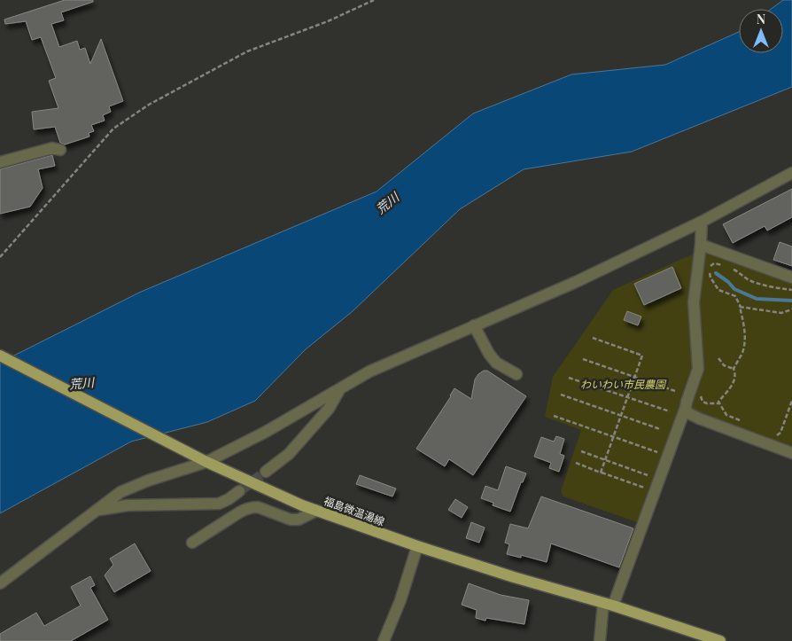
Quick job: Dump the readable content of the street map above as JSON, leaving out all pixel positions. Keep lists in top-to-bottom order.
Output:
{
  "streets": {
    "main road": ["福島微温湯線"]
  },
  "water": ["荒川"],
  "parks": ["わいわい市民農園"],
  "north": "top"
}
